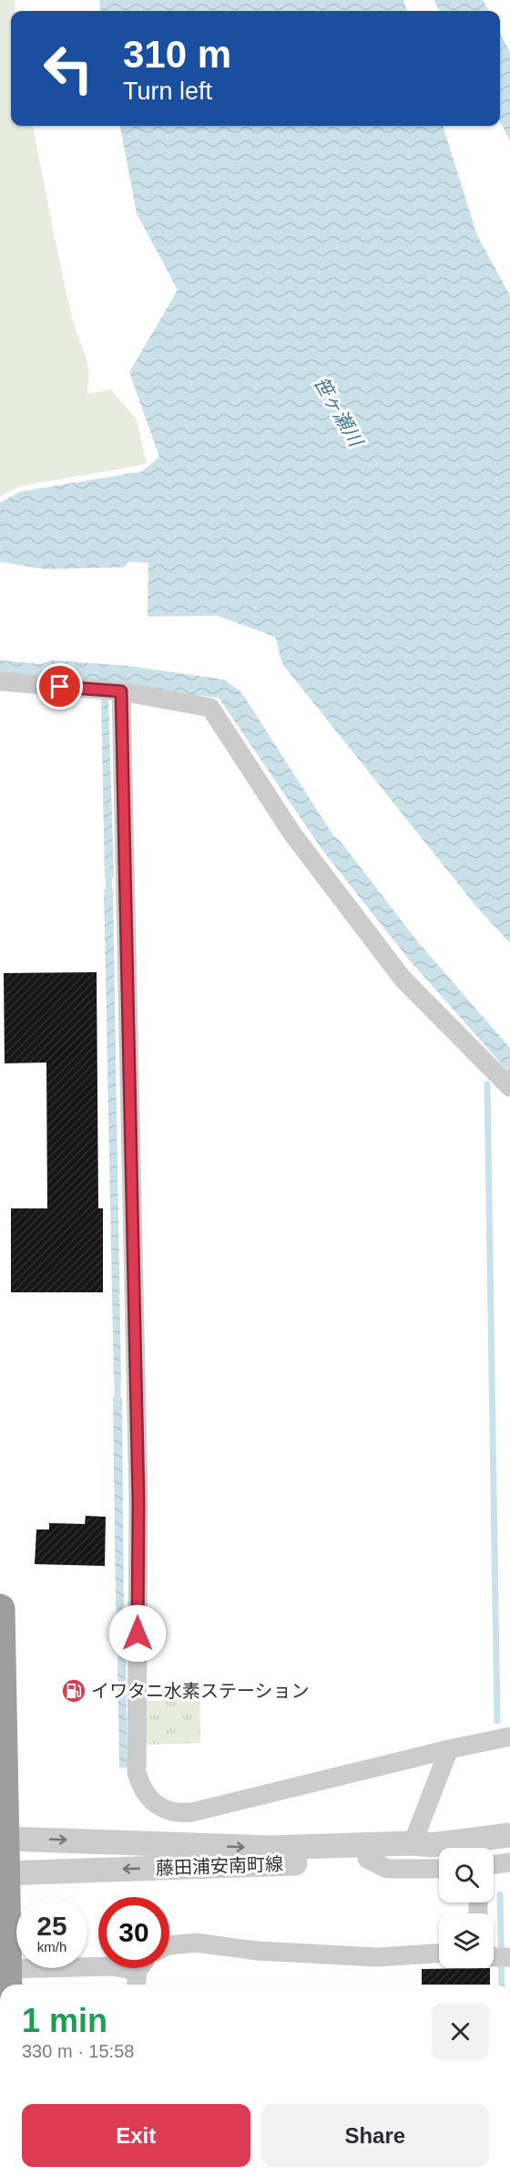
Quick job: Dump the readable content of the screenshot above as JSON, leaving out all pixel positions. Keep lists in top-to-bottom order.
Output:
{
  "streets": {
    "street": ["藤田浦安南町線"]
  },
  "water": ["笹ヶ瀬川"],
  "places": {
    "fuel station": ["イワタニ水素ステーション"]
  },
  "page": {
    "turn": ["310 m", "Turn left"],
    "speed": "25 km/h",
    "limit": "30",
    "heading": ["1 min", "330 m · 15:58"],
    "buttons": ["Exit", "Share"]
  }
}
